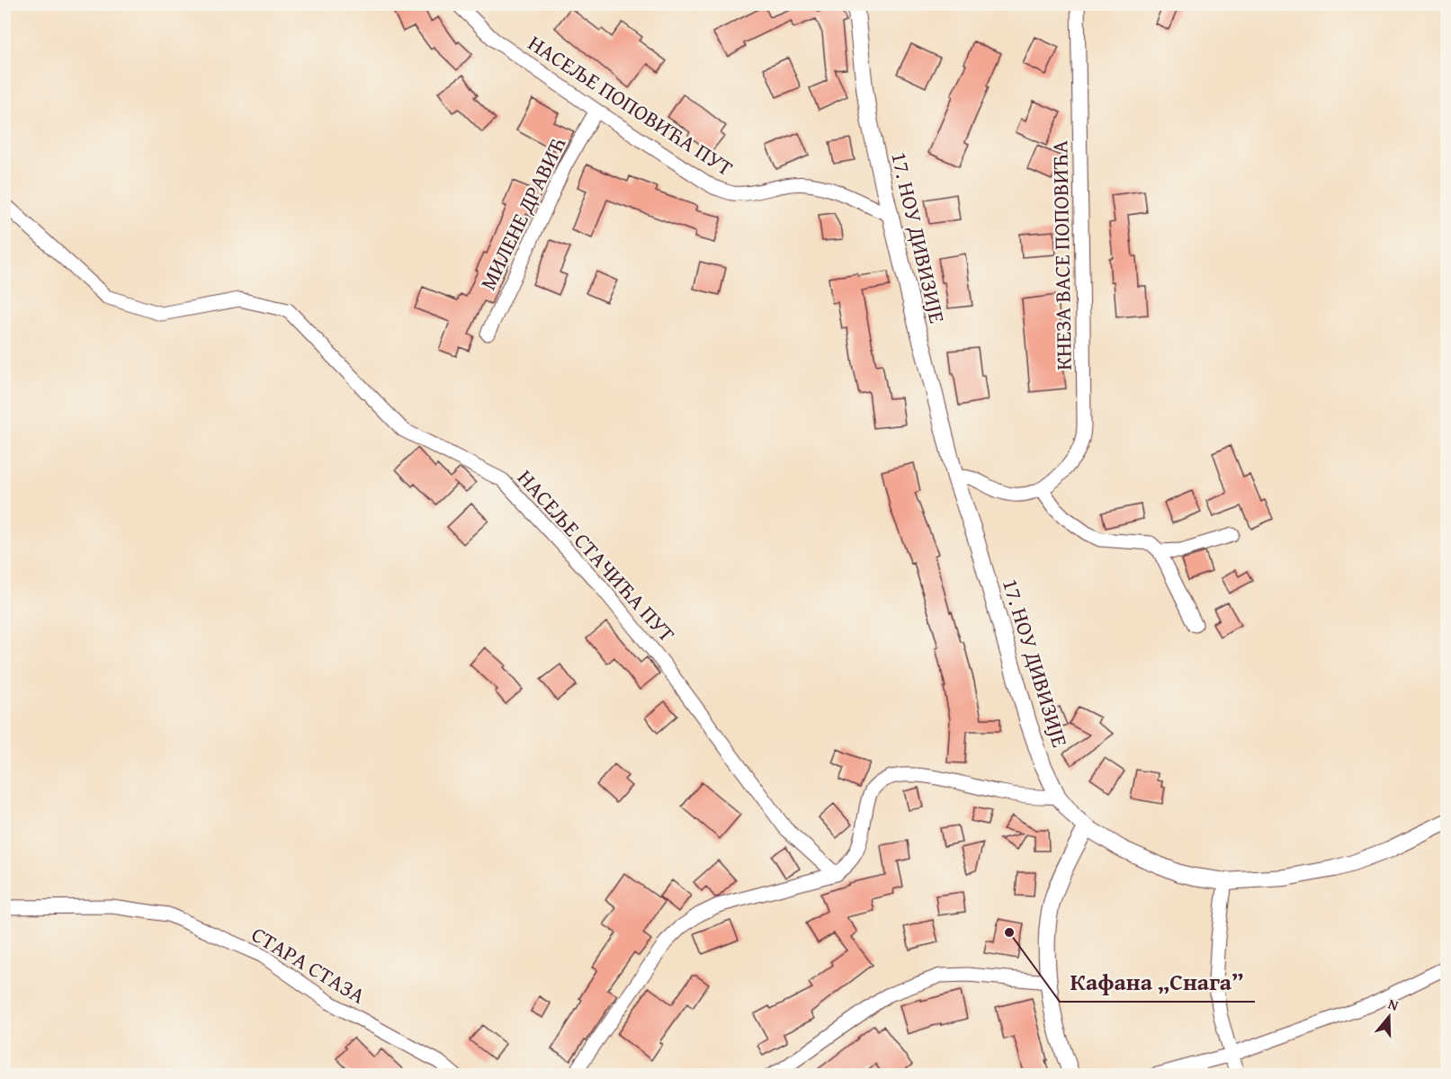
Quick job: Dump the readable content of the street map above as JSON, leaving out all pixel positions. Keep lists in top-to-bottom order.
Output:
{
  "streets": {
    "street": [
      "НАСЕЉЕ ПОПОВИЋА ПУТ",
      "МИЛЕНЕ ДРАВИЋ",
      "17. НОУ ДИВИЗИЈЕ",
      "КНЕЗА ВАСЕ ПОПОВИЋА",
      "НАСЕЉЕ СТАЧИЋА ПУТ",
      "СТАРА СТАЗА"
    ]
  },
  "crossings": [
    ["НАСЕЉЕ ПОПОВИЋА ПУТ", "МИЛЕНЕ ДРАВИЋ"],
    ["НАСЕЉЕ ПОПОВИЋА ПУТ", "17. НОУ ДИВИЗИЈЕ"]
  ],
  "places": ["Кафана „Снага”"],
  "north": "top"
}
